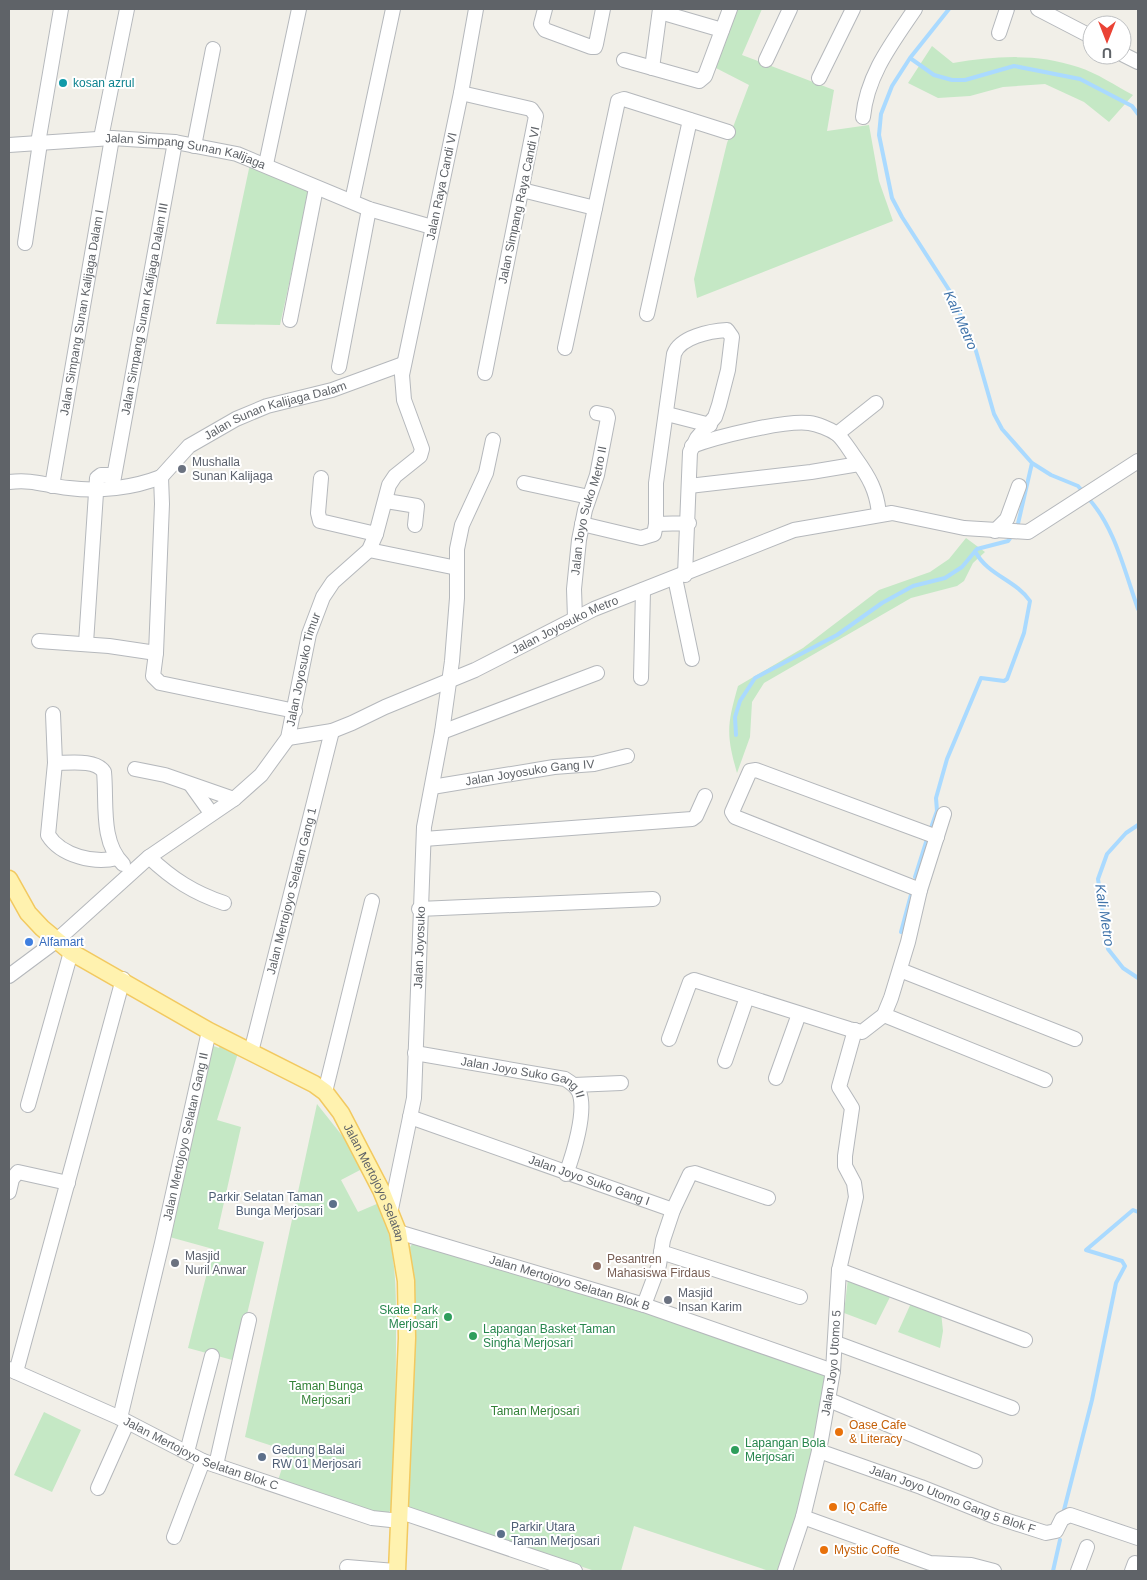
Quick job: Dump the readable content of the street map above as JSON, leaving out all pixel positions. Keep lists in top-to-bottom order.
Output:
{
  "streets": {
    "main road": ["Jalan Mertojoyo Selatan"],
    "street": [
      "Jalan Simpang Sunan Kalijaga",
      "Jalan Raya Candi VI",
      "Jalan Simpang Raya Candi VI",
      "Jalan Simpang Sunan Kalijaga Dalam III",
      "Jalan Simpang Sunan Kalijaga Dalam I",
      "Jalan Sunan Kalijaga Dalam",
      "Jalan Joyo Suko Metro II",
      "Jalan Joyosuko Metro",
      "Jalan Joyosuko Timur",
      "Jalan Joyosuko Gang IV",
      "Jalan Mertojoyo Selatan Gang 1",
      "Jalan Joyosuko",
      "Jalan Joyo Suko Gang II",
      "Jalan Mertojoyo Selatan Gang II",
      "Jalan Joyo Suko Gang I",
      "Jalan Mertojoyo Selatan Blok B",
      "Jalan Joyo Utomo 5",
      "Jalan Mertojoyo Selatan Blok C",
      "Jalan Joyo Utomo Gang 5 Blok F"
    ]
  },
  "crossings": [
    ["Jalan Simpang Sunan Kalijaga", "Jalan Raya Candi VI"],
    ["Jalan Simpang Sunan Kalijaga", "Jalan Simpang Sunan Kalijaga Dalam III"],
    ["Jalan Simpang Sunan Kalijaga", "Jalan Simpang Sunan Kalijaga Dalam I"],
    ["Jalan Raya Candi VI", "Jalan Simpang Raya Candi VI"],
    ["Jalan Raya Candi VI", "Jalan Sunan Kalijaga Dalam"],
    ["Jalan Raya Candi VI", "Jalan Joyosuko Timur"],
    ["Jalan Sunan Kalijaga Dalam", "Jalan Joyosuko Timur"],
    ["Jalan Joyo Suko Metro II", "Jalan Joyosuko Metro"],
    ["Jalan Joyosuko Metro", "Jalan Joyosuko Timur"],
    ["Jalan Joyosuko Metro", "Jalan Mertojoyo Selatan Gang 1"],
    ["Jalan Joyosuko Metro", "Jalan Joyosuko"],
    ["Jalan Joyosuko Timur", "Jalan Mertojoyo Selatan"],
    ["Jalan Joyosuko Gang IV", "Jalan Joyosuko"],
    ["Jalan Mertojoyo Selatan Gang 1", "Jalan Mertojoyo Selatan"],
    ["Jalan Joyosuko", "Jalan Joyo Suko Gang II"],
    ["Jalan Joyosuko", "Jalan Joyo Suko Gang I"],
    ["Jalan Joyosuko", "Jalan Mertojoyo Selatan"],
    ["Jalan Joyo Suko Gang II", "Jalan Joyo Suko Gang I"],
    ["Jalan Mertojoyo Selatan Gang II", "Jalan Mertojoyo Selatan"],
    ["Jalan Mertojoyo Selatan Gang II", "Jalan Mertojoyo Selatan Blok C"],
    ["Jalan Mertojoyo Selatan", "Jalan Mertojoyo Selatan Blok B"],
    ["Jalan Mertojoyo Selatan", "Jalan Mertojoyo Selatan Blok C"],
    ["Jalan Mertojoyo Selatan Blok B", "Jalan Joyo Utomo 5"],
    ["Jalan Joyo Utomo 5", "Jalan Joyo Utomo Gang 5 Blok F"]
  ],
  "water": ["Kali Metro"],
  "parks": ["Taman Bunga Merjosari", "Taman Merjosari"],
  "places": [
    "kosan azrul",
    "Mushalla Sunan Kalijaga",
    "Alfamart",
    "Parkir Selatan Taman Bunga Merjosari",
    "Masjid Nuril Anwar",
    "Pesantren Mahasiswa Firdaus",
    "Masjid Insan Karim",
    "Skate Park Merjosari",
    "Lapangan Basket Taman Singha Merjosari",
    "Oase Cafe & Literacy",
    "Lapangan Bola Merjosari",
    "Gedung Balai RW 01 Merjosari",
    "IQ Caffe",
    "Parkir Utara Taman Merjosari",
    "Mystic Coffe"
  ],
  "north": "bottom"
}
